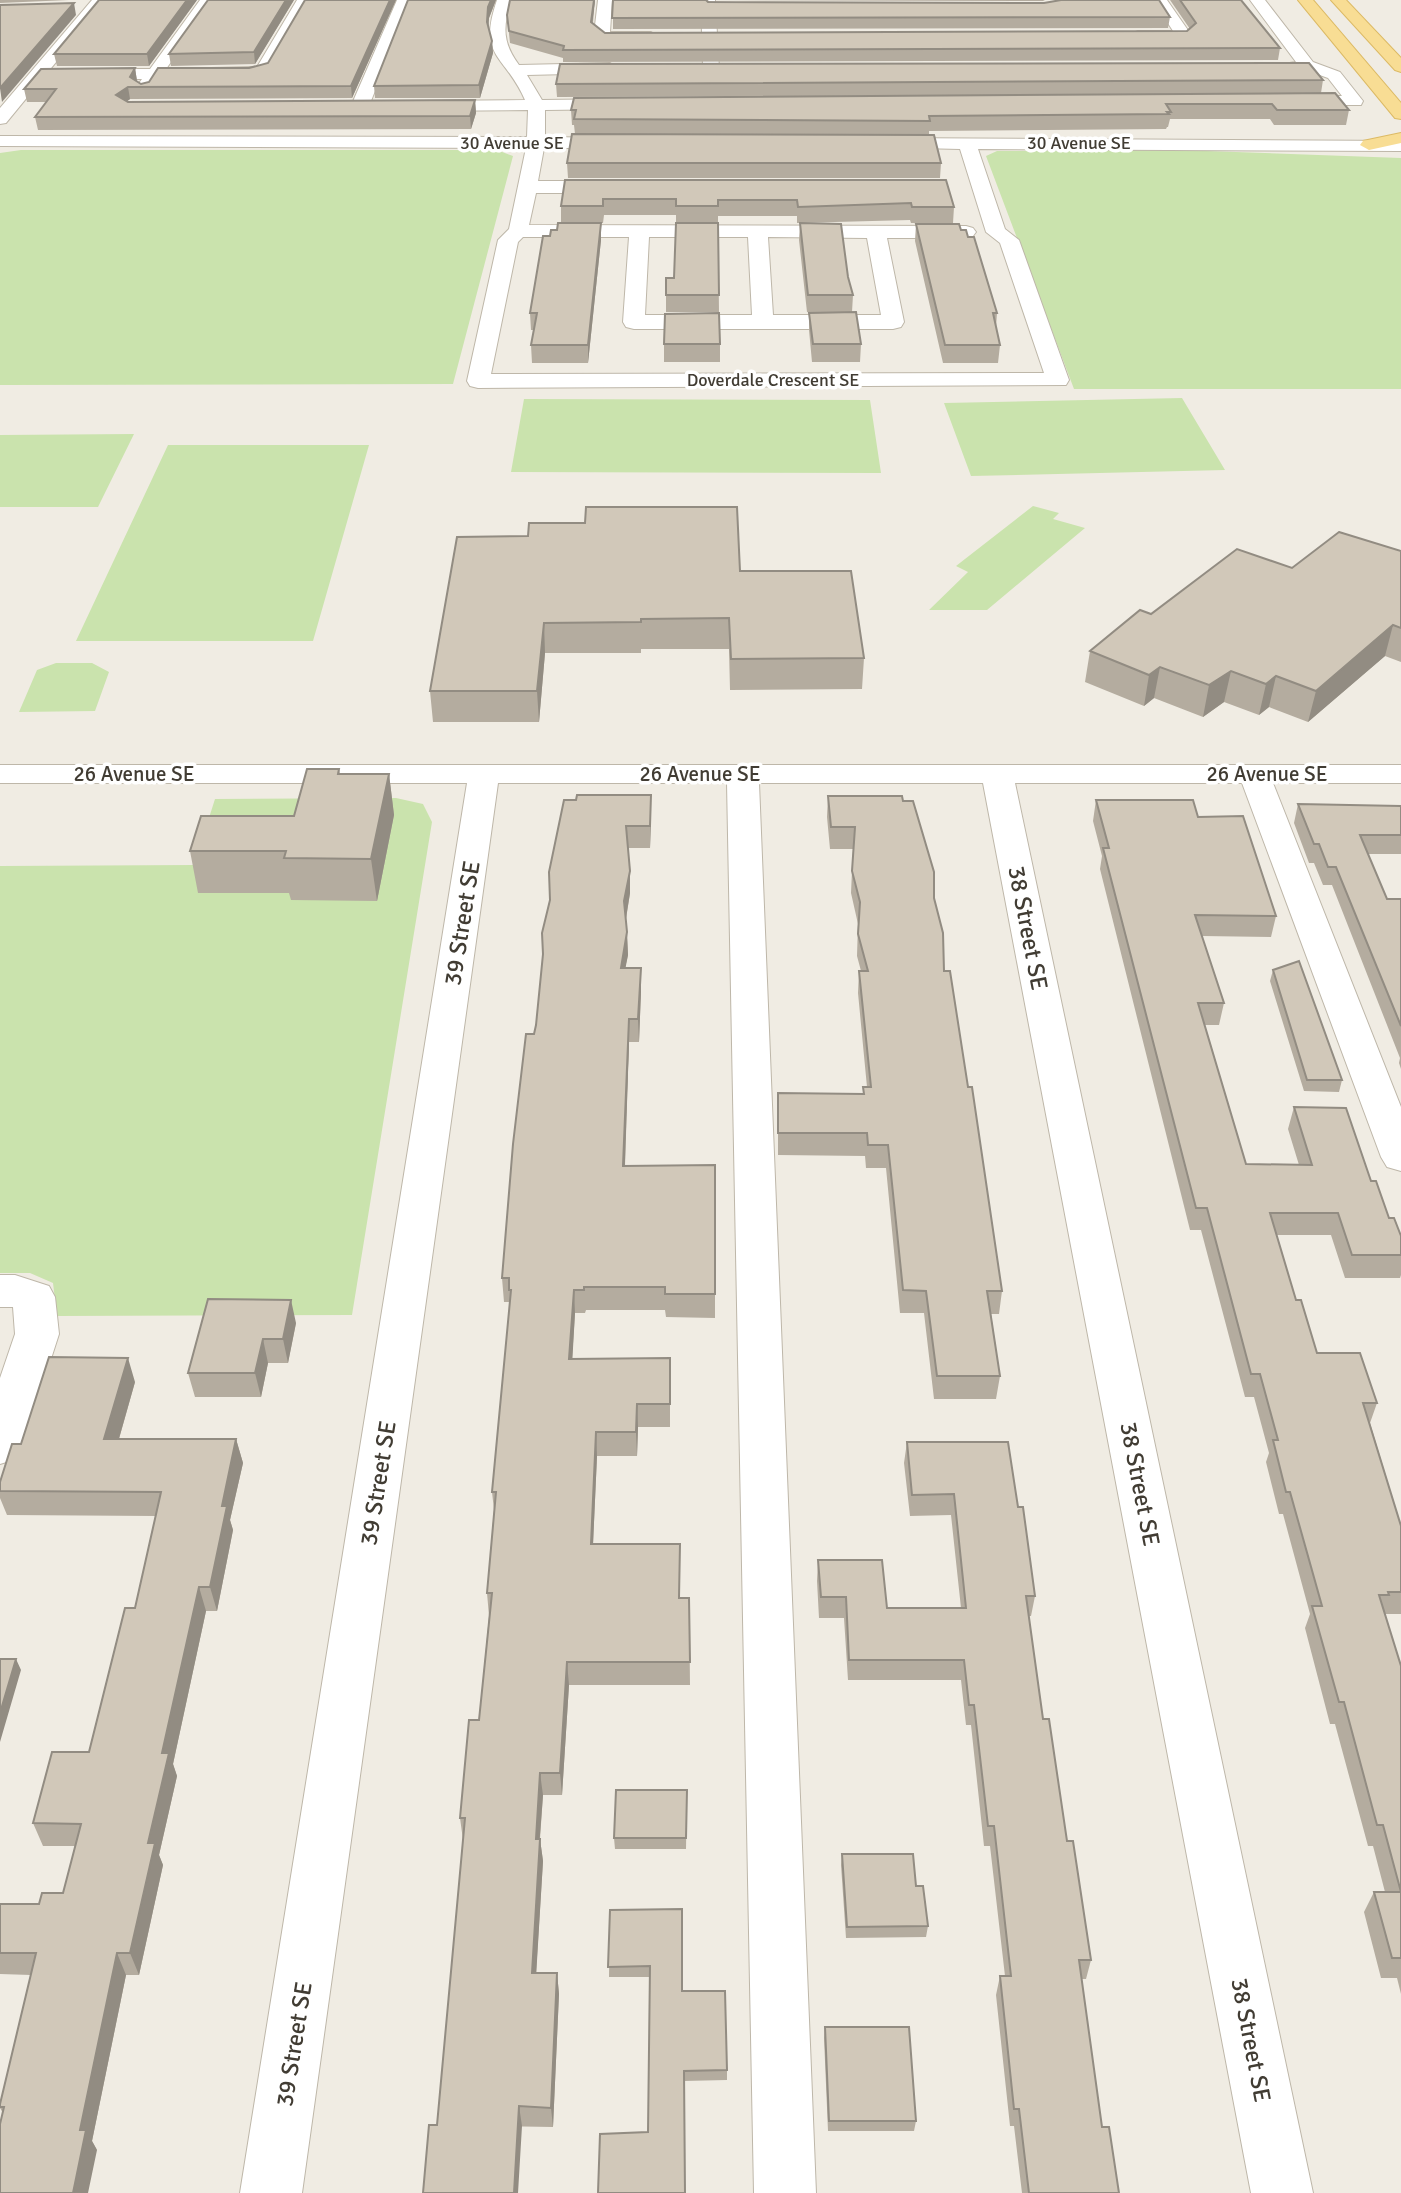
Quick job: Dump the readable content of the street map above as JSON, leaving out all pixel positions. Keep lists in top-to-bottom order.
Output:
{
  "streets": {
    "street": [
      "30 Avenue SE",
      "Doverdale Crescent SE",
      "26 Avenue SE",
      "39 Street SE",
      "38 Street SE"
    ]
  },
  "crossings": [
    ["30 Avenue SE", "Doverdale Crescent SE"],
    ["26 Avenue SE", "39 Street SE"],
    ["26 Avenue SE", "38 Street SE"]
  ]
}
